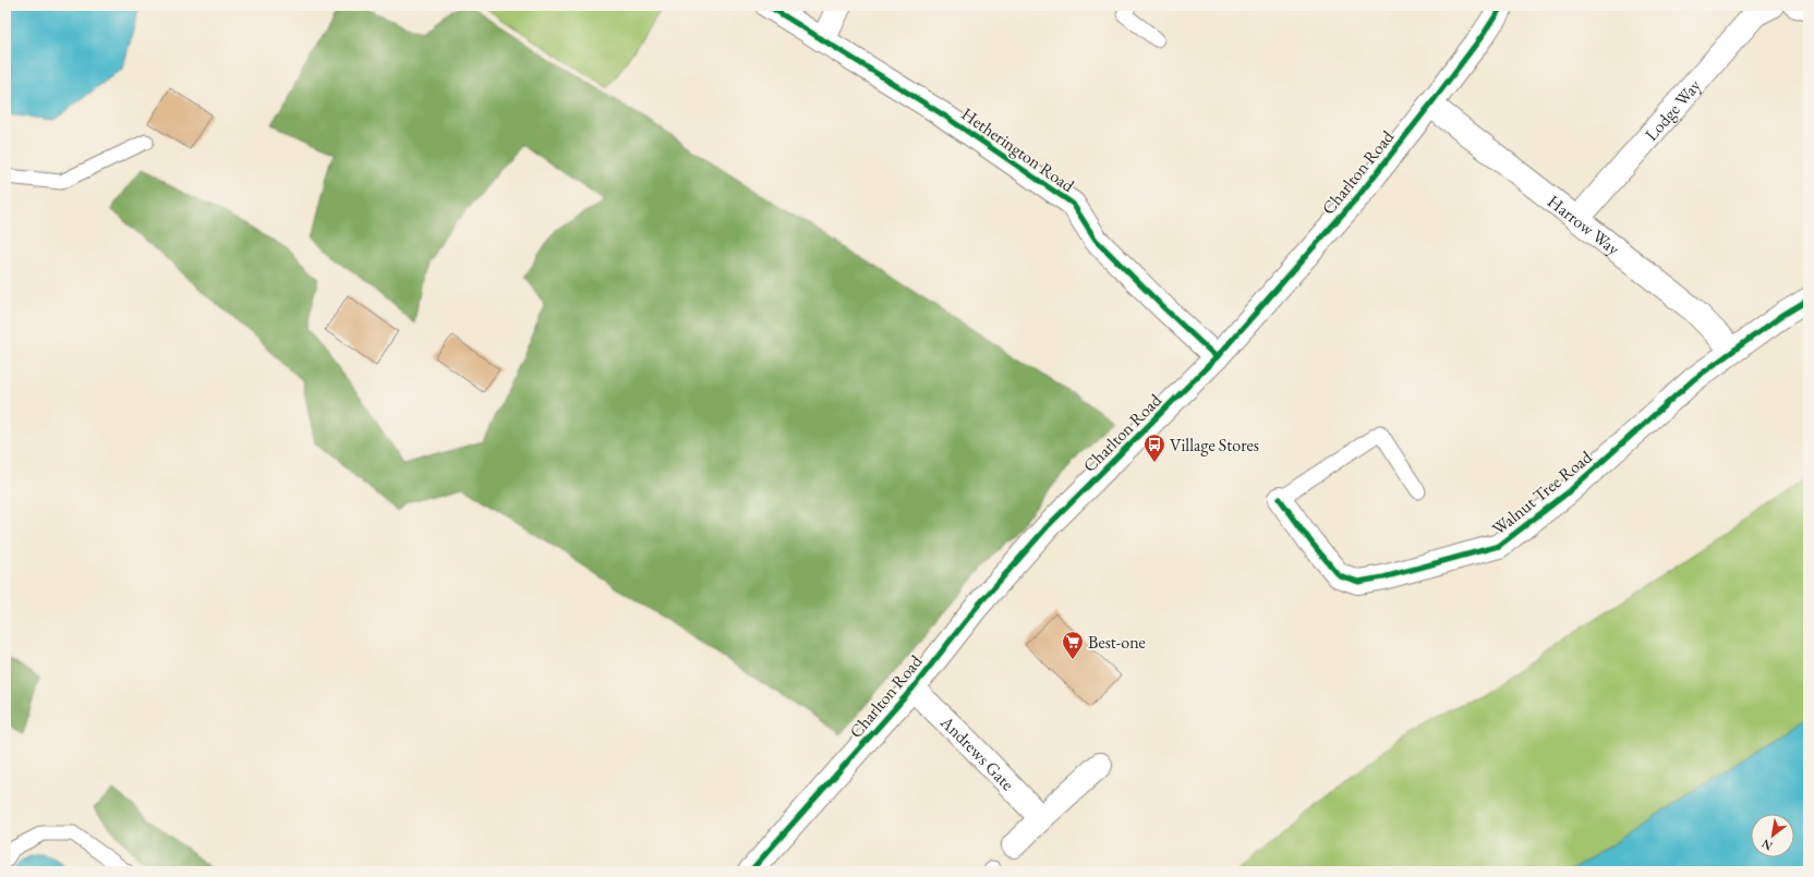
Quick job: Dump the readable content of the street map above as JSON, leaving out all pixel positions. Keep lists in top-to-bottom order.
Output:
{
  "streets": {
    "street": [
      "Lodge Way",
      "Hetherington Road",
      "Charlton Road",
      "Harrow Way",
      "Walnut Tree Road",
      "Andrews Gate"
    ]
  },
  "crossings": [
    ["Lodge Way", "Harrow Way"],
    ["Hetherington Road", "Charlton Road"],
    ["Charlton Road", "Harrow Way"],
    ["Charlton Road", "Andrews Gate"],
    ["Harrow Way", "Walnut Tree Road"]
  ],
  "places": {
    "bus stop": ["Village Stores"],
    "supermarket": ["Best-one"]
  },
  "north": "bottom left"
}
